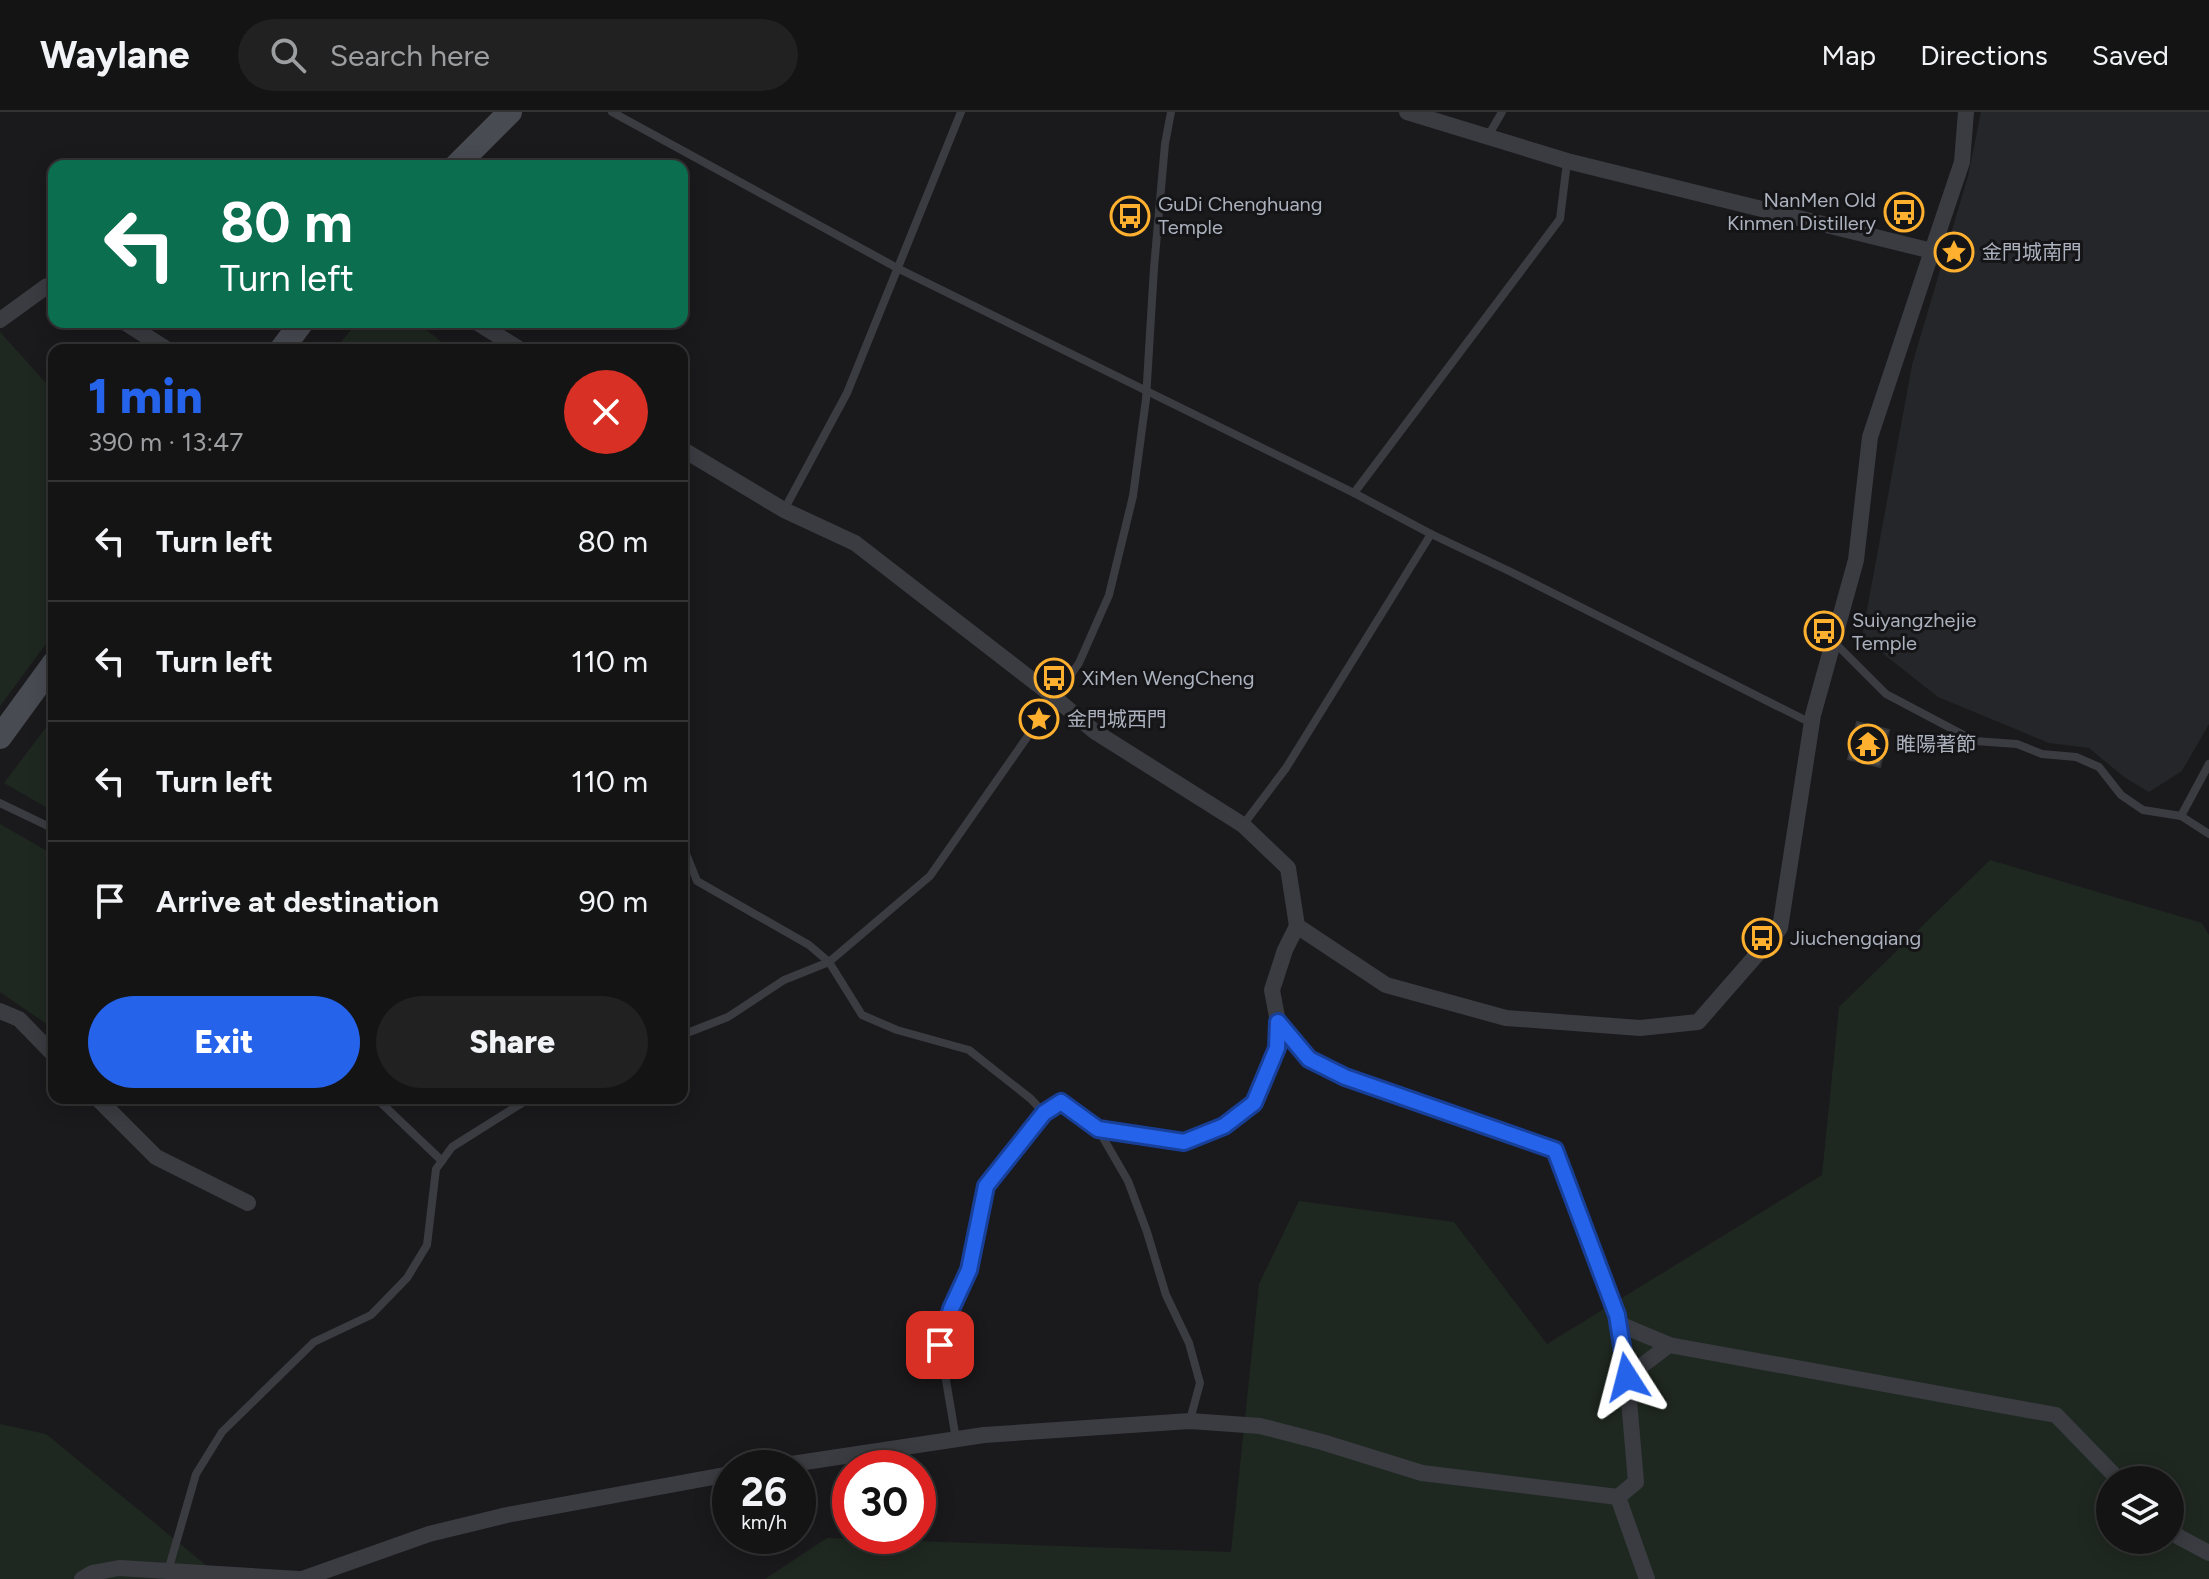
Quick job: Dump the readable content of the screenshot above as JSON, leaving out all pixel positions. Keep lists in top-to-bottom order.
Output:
{
  "places": {
    "bus stop": [
      "NanMen Old Kinmen Distillery",
      "GuDi Chenghuang Temple",
      "Suiyangzhejie Temple",
      "XiMen WengCheng",
      "Jiuchengqiang"
    ],
    "place": ["金門城南門", "金門城西門"],
    "temple": ["睢陽著節"]
  },
  "page": {
    "header": "Waylane",
    "search": "Search here",
    "nav": ["Map", "Directions", "Saved"],
    "turn": ["80 m", "Turn left"],
    "heading": ["1 min", "390 m · 13:47"],
    "list": [
      {
        "name": "Turn left",
        "value": "80 m"
      },
      {
        "name": "Turn left",
        "value": "110 m"
      },
      {
        "name": "Turn left",
        "value": "110 m"
      },
      {
        "name": "Arrive at destination",
        "value": "90 m"
      }
    ],
    "buttons": ["Exit", "Share"],
    "speed": "26 km/h",
    "limit": "30"
  }
}
